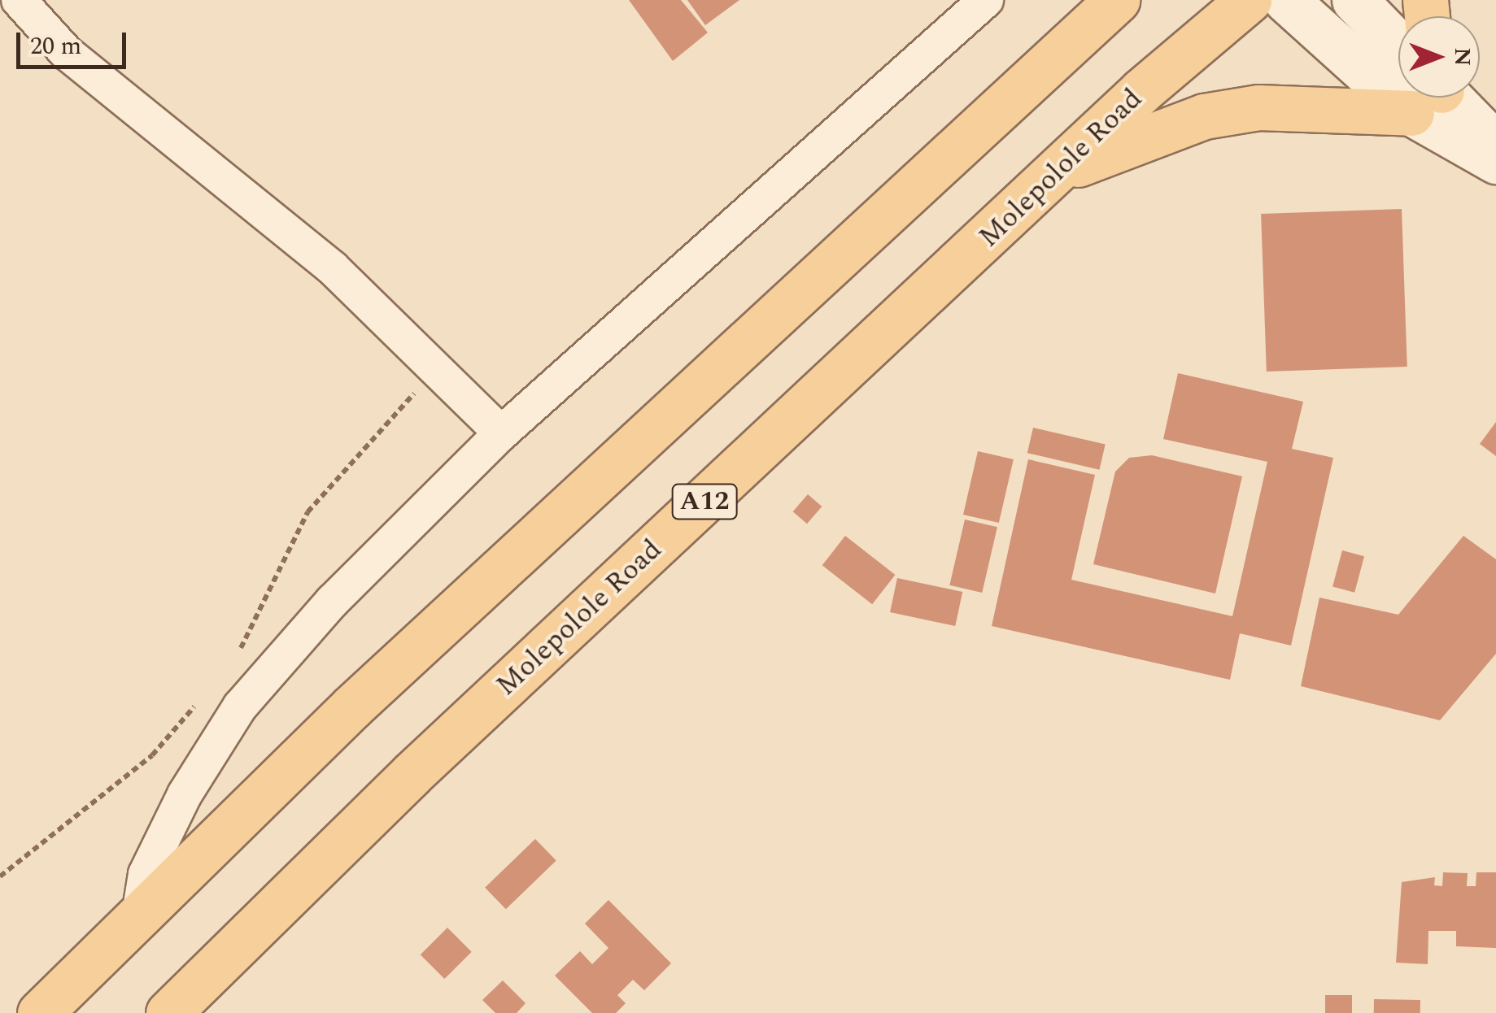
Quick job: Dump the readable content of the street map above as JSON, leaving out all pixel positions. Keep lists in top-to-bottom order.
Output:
{
  "streets": {
    "main road": ["Molepolole Road", "A12"]
  },
  "scale_bar": "20 m",
  "north": "right"
}
